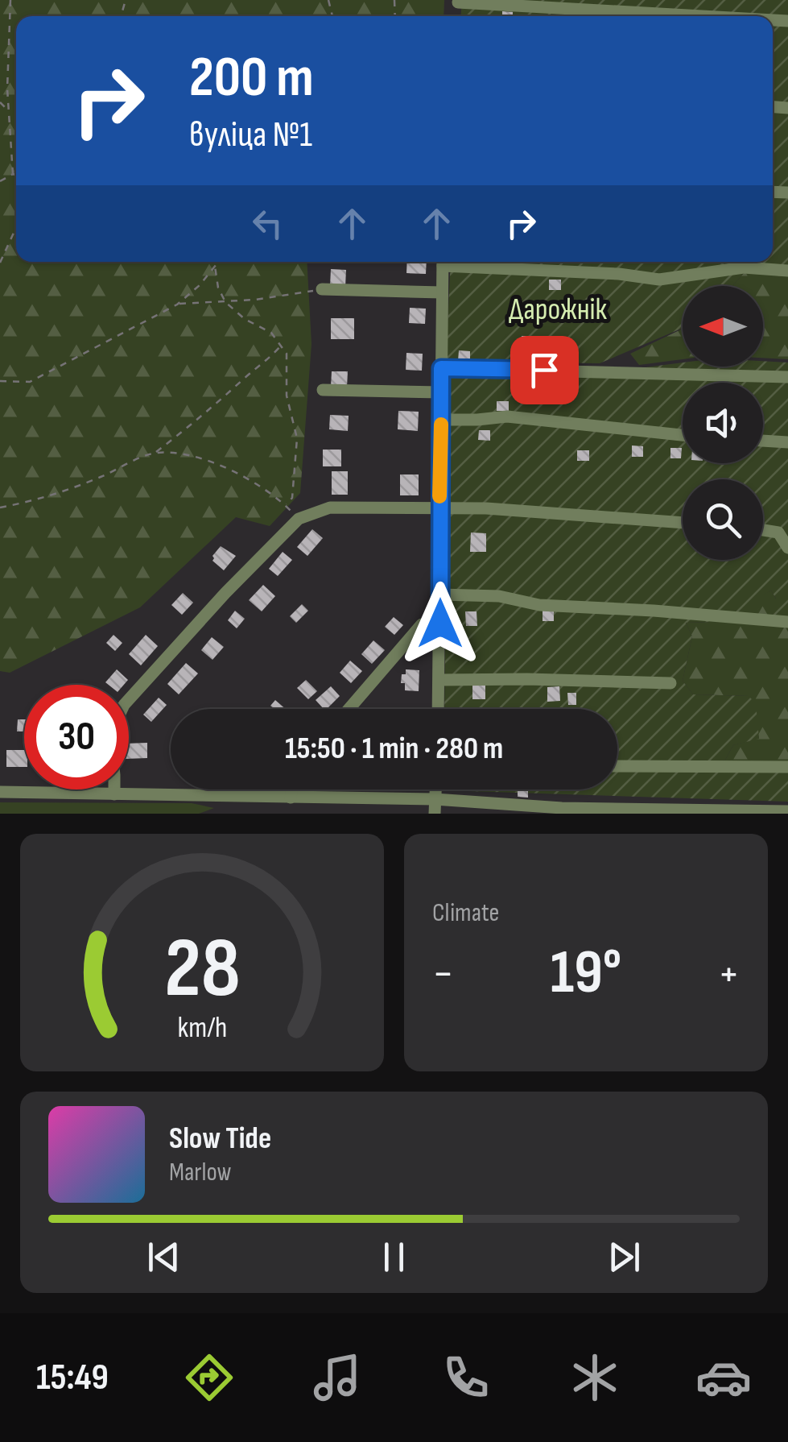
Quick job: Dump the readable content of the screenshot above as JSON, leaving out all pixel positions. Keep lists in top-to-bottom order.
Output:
{
  "parks": ["Дарожнік"],
  "north": "left",
  "page": {
    "turn": ["200 m", "вуліца №1"],
    "limit": "30",
    "trip": "15:50 · 1 min · 280 m",
    "tile": "Climate",
    "heat": ["−", "19°", "+"],
    "song": ["Slow Tide", "Marlow"],
    "tabs": "15:49",
    "gauge": ["28", "km/h"]
  }
}
